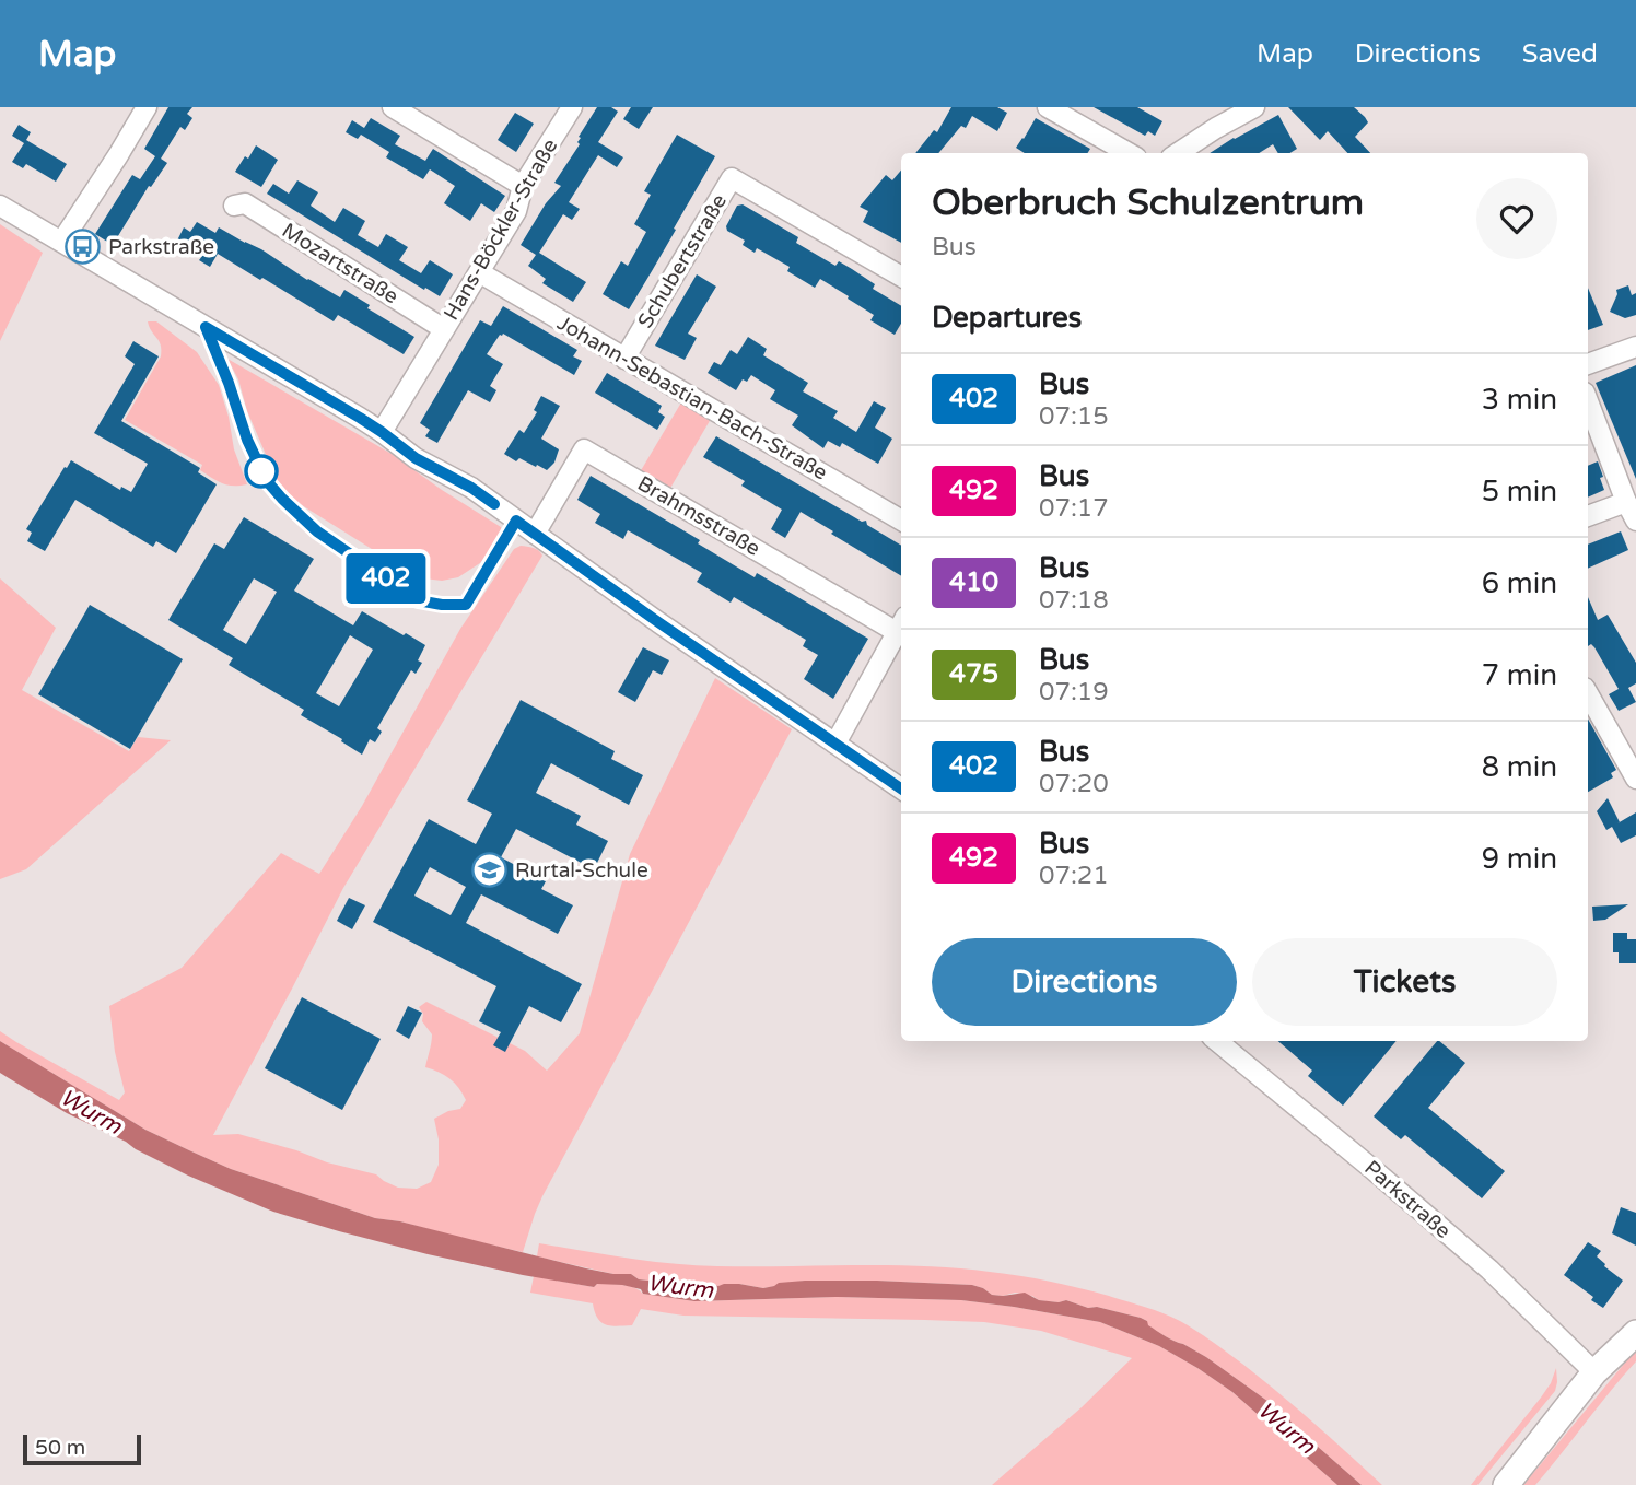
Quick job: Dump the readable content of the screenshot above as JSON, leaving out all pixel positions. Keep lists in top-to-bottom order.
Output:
{
  "streets": {
    "street": [
      "Hans-Böckler-Straße",
      "Schubertstraße",
      "Mozartstraße",
      "Johann-Sebastian-Bach-Straße",
      "Brahmsstraße",
      "Parkstraße"
    ]
  },
  "crossings": [
    ["Hans-Böckler-Straße", "Mozartstraße"],
    ["Hans-Böckler-Straße", "Johann-Sebastian-Bach-Straße"],
    ["Schubertstraße", "Johann-Sebastian-Bach-Straße"]
  ],
  "water": ["Wurm"],
  "places": {
    "bus stop": ["Parkstraße"],
    "school or university": ["Rurtal-Schule"]
  },
  "lines": ["bus line 402"],
  "scale_bar": "50 m",
  "page": {
    "header": "Map",
    "nav": ["Map", "Directions", "Saved"],
    "on_map": "402",
    "heading": [
      ["Oberbruch Schulzentrum", "Bus"],
      "Departures"
    ],
    "list": [
      {
        "mark": "402",
        "name": "Bus",
        "note": "07:15",
        "value": "3 min"
      },
      {
        "mark": "492",
        "name": "Bus",
        "note": "07:17",
        "value": "5 min"
      },
      {
        "mark": "410",
        "name": "Bus",
        "note": "07:18",
        "value": "6 min"
      },
      {
        "mark": "475",
        "name": "Bus",
        "note": "07:19",
        "value": "7 min"
      },
      {
        "mark": "402",
        "name": "Bus",
        "note": "07:20",
        "value": "8 min"
      },
      {
        "mark": "492",
        "name": "Bus",
        "note": "07:21",
        "value": "9 min"
      }
    ],
    "buttons": ["Directions", "Tickets"],
    "scale": "50 m"
  }
}
